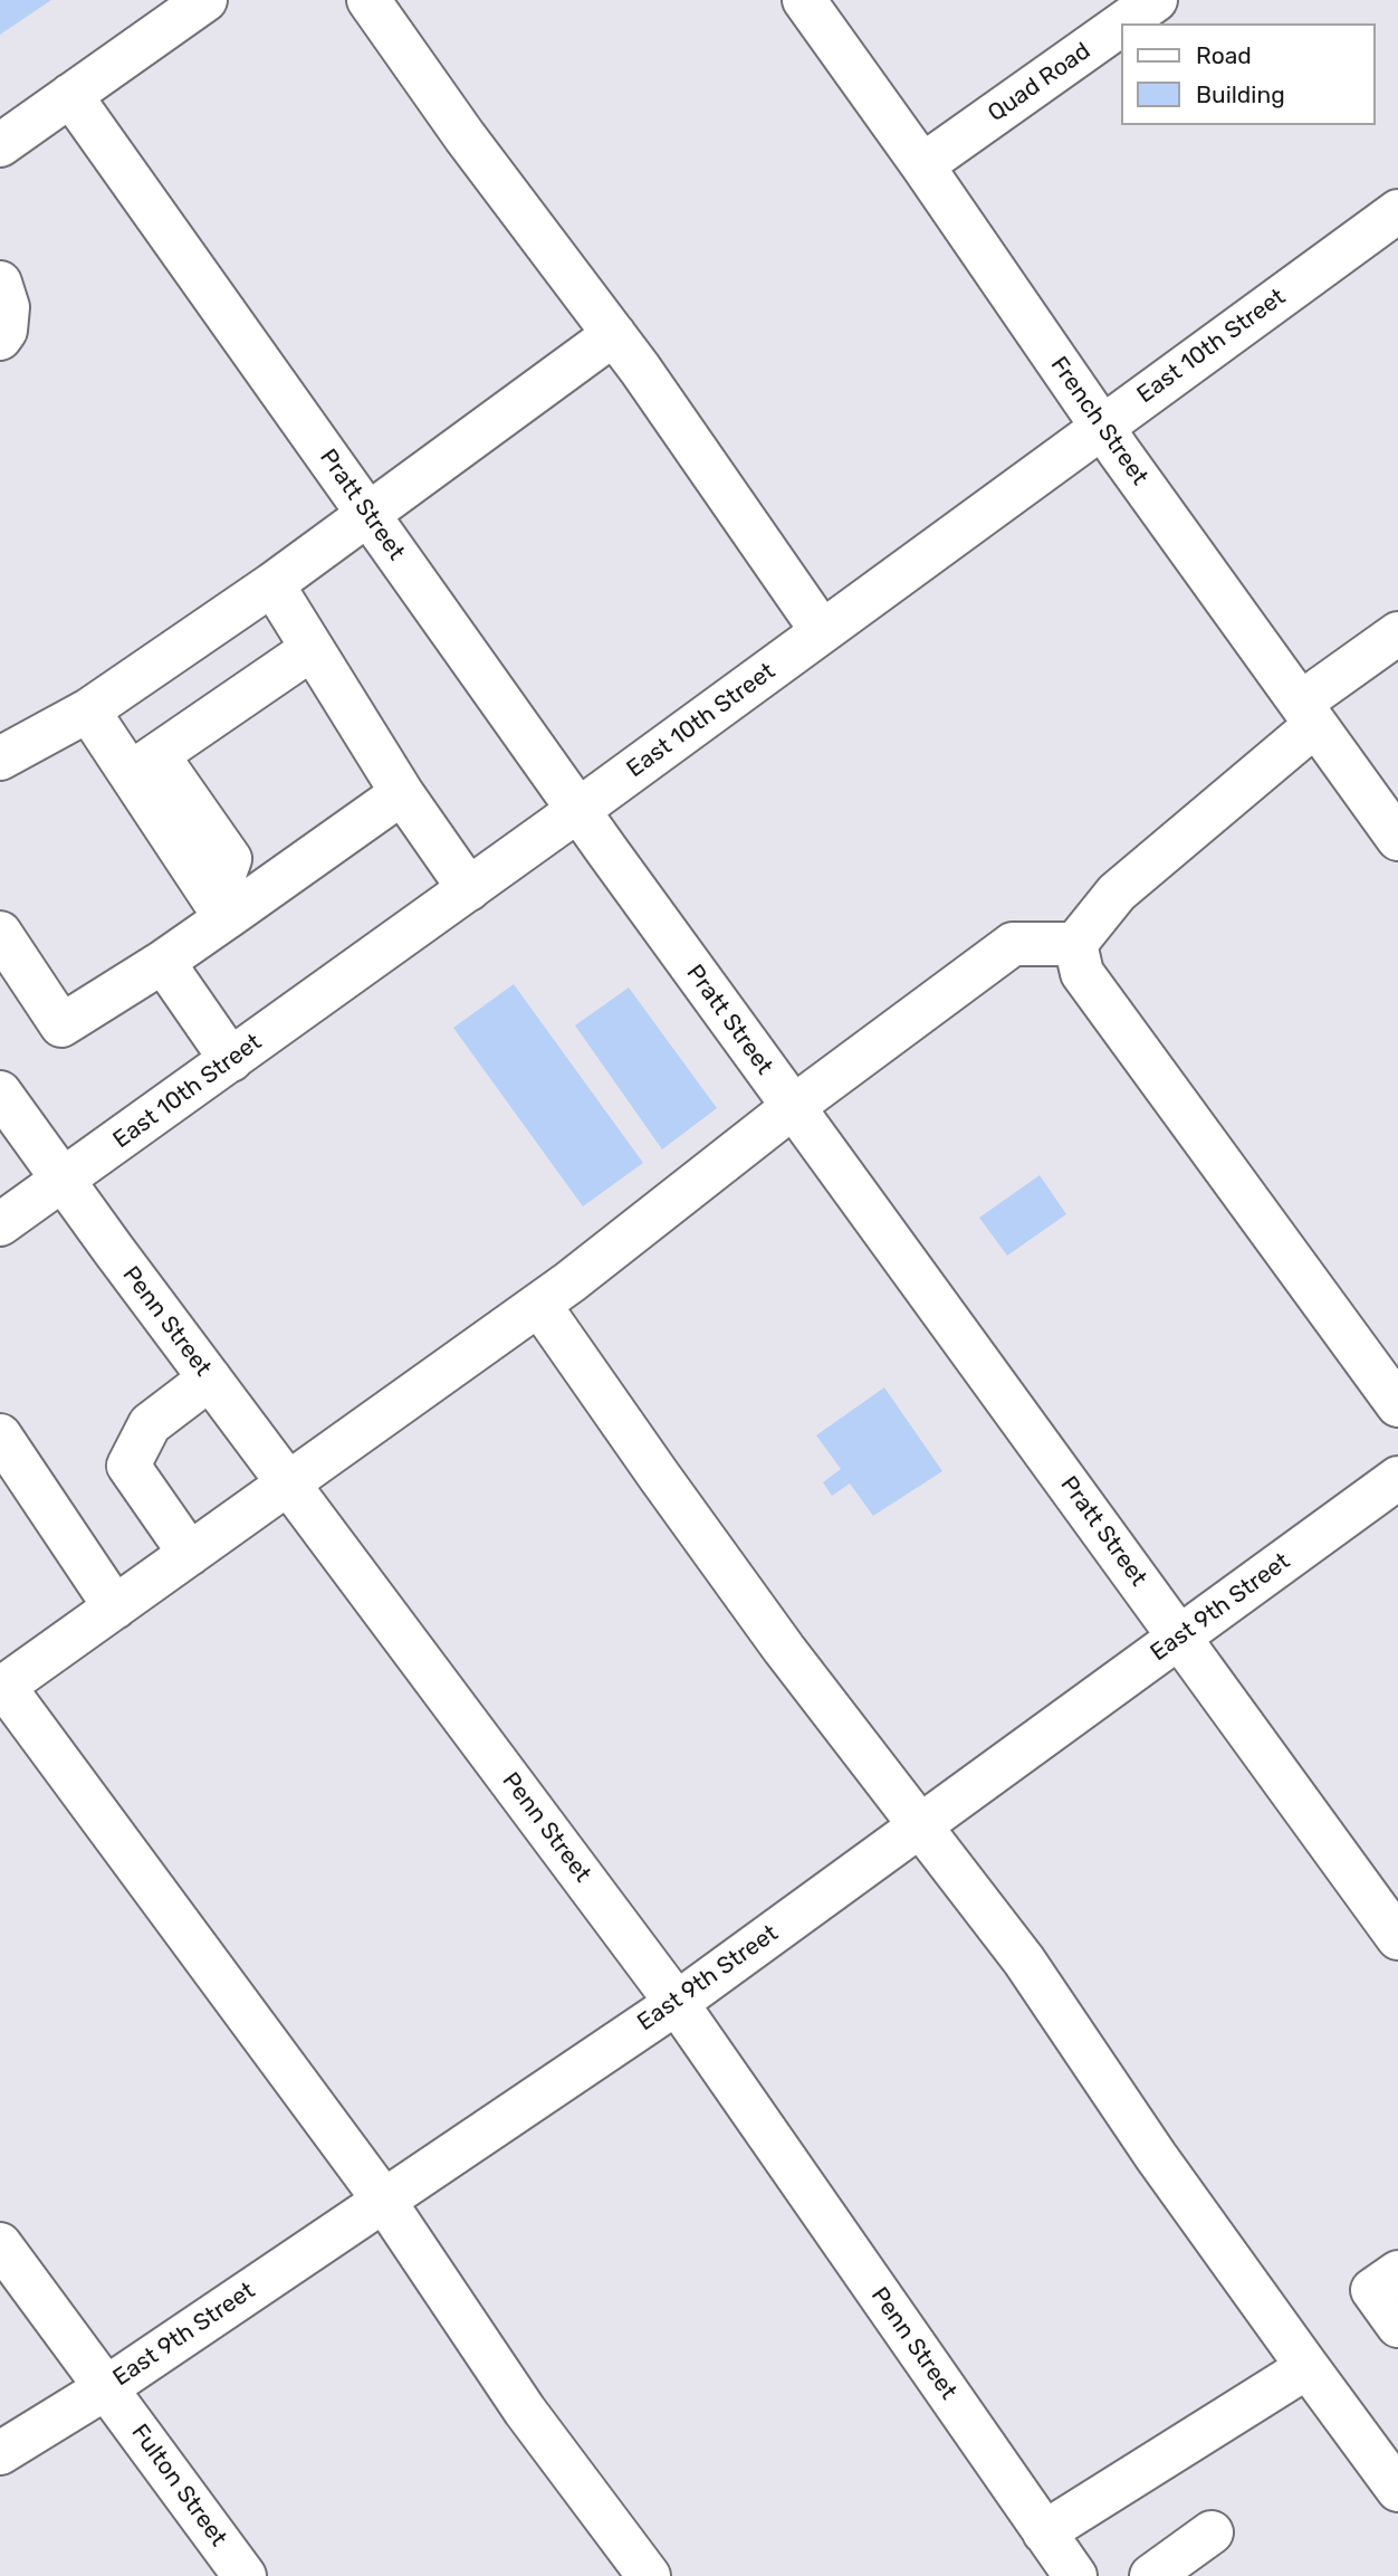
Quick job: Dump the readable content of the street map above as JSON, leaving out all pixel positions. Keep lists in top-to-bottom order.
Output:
{
  "streets": {
    "street": [
      "Quad Road",
      "East 10th Street",
      "French Street",
      "Pratt Street",
      "Penn Street",
      "East 9th Street",
      "Fulton Street"
    ]
  },
  "crossings": [
    ["Quad Road", "French Street"],
    ["East 10th Street", "French Street"],
    ["East 10th Street", "Pratt Street"],
    ["East 10th Street", "Penn Street"],
    ["Pratt Street", "East 9th Street"],
    ["Penn Street", "East 9th Street"],
    ["East 9th Street", "Fulton Street"]
  ],
  "legend": ["Road", "Building"]
}
